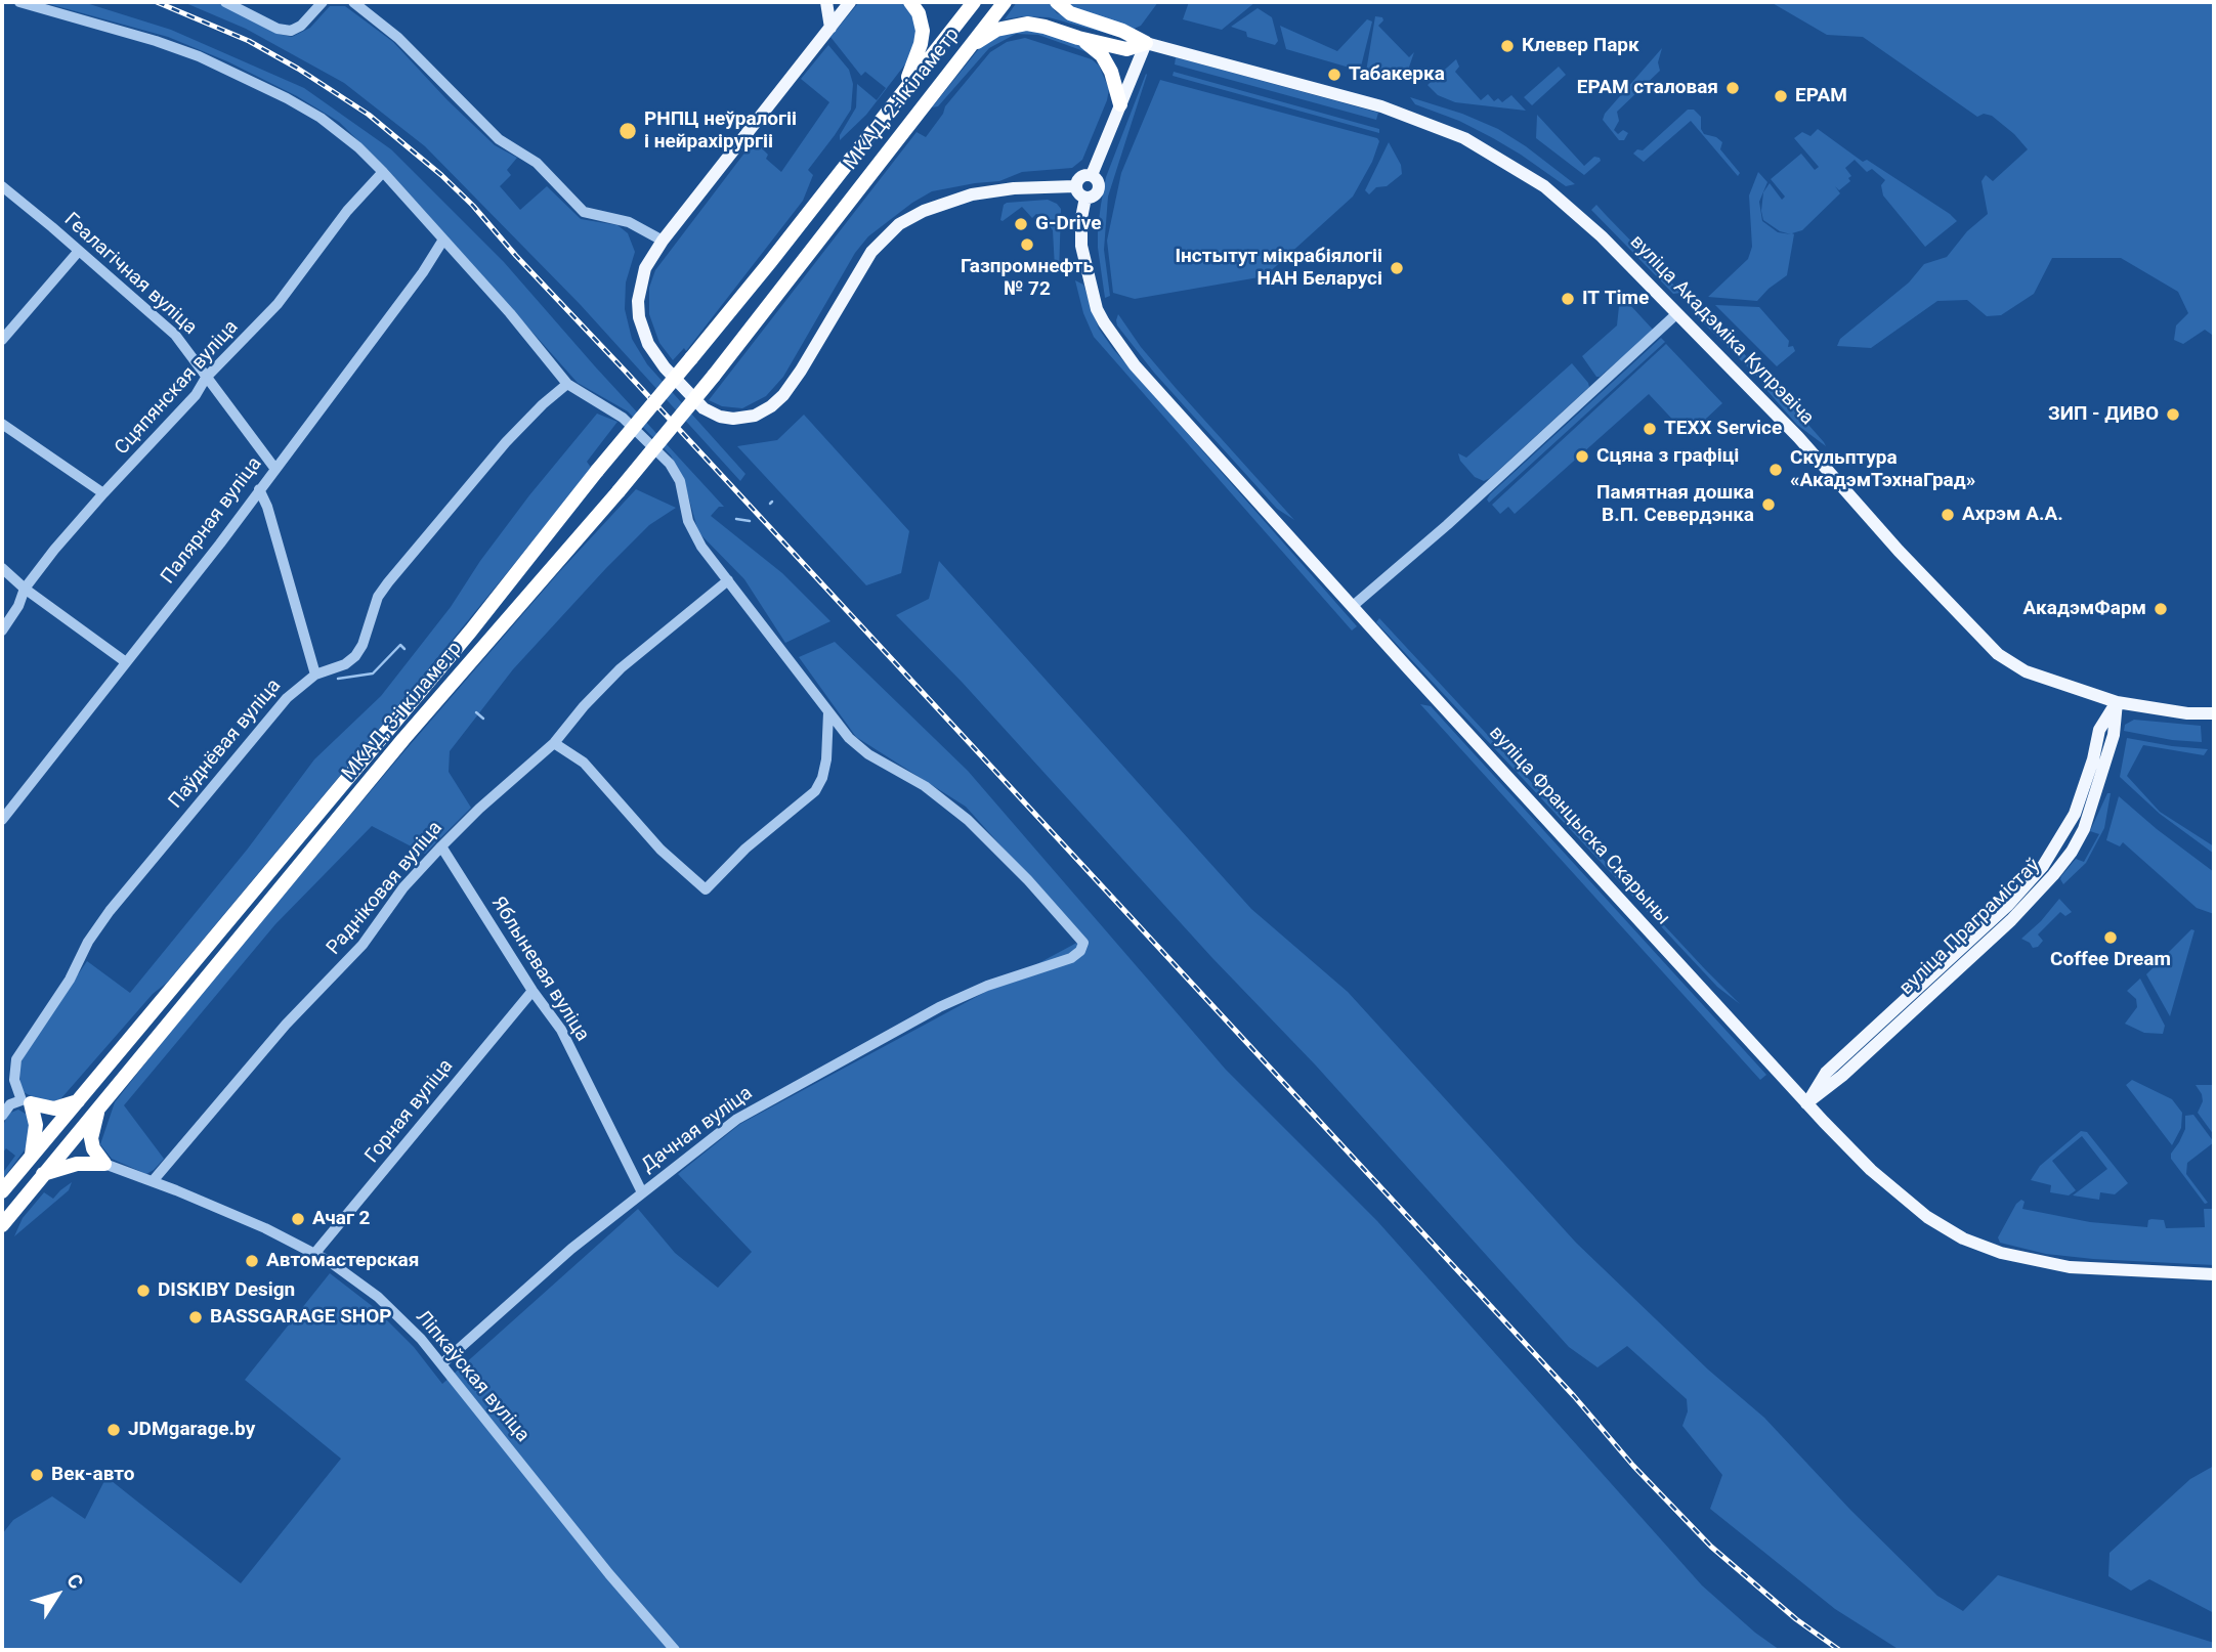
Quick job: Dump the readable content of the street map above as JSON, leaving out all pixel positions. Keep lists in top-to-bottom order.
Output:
{
  "streets": {
    "highway": ["МКАД, 2-і кіламетр", "МКАД, 3-і кіламетр"],
    "main road": ["вуліца Акадэміка Купрэвіча", "вуліца Францыска Скарыны", "вуліца Праграмістаў"],
    "street": [
      "Геалагічная вуліца",
      "Сцяпянская вуліца",
      "Палярная вуліца",
      "Паўднёвая вуліца",
      "Радніковая вуліца",
      "Яблыневая вуліца",
      "Горная вуліца",
      "Дачная вуліца",
      "Ліпкаўская вуліца"
    ]
  },
  "crossings": [
    ["МКАД, 2-і кіламетр", "МКАД, 3-і кіламетр"],
    ["Геалагічная вуліца", "Сцяпянская вуліца"],
    ["Геалагічная вуліца", "Палярная вуліца"],
    ["вуліца Акадэміка Купрэвіча", "вуліца Праграмістаў"],
    ["вуліца Францыска Скарыны", "вуліца Праграмістаў"],
    ["Радніковая вуліца", "Яблыневая вуліца"],
    ["Радніковая вуліца", "Ліпкаўская вуліца"],
    ["Яблыневая вуліца", "Горная вуліца"],
    ["Яблыневая вуліца", "Дачная вуліца"],
    ["Горная вуліца", "Ліпкаўская вуліца"],
    ["Дачная вуліца", "Ліпкаўская вуліца"]
  ],
  "places": [
    "Клевер Парк",
    "Табакерка",
    "EPAM сталовая",
    "EPAM",
    "РНПЦ неўралогіі і нейрахірургіі",
    "G-Drive",
    "Газпромнефть № 72",
    "Інстытут мікрабіялогіі НАН Беларусі",
    "IT Time",
    "ЗИП - ДИВО",
    "TEXX Service",
    "Сцяна з графіці",
    "Скульптура «АкадэмТэхнаГрад»",
    "Памятная дошка В.П. Севердэнка",
    "Ахрэм А.А.",
    "АкадэмФарм",
    "Coffee Dream",
    "Ачаг 2",
    "Автомастерская",
    "DISKIBY Design",
    "BASSGARAGE SHOP",
    "JDMgarage.by",
    "Век-авто"
  ],
  "north": "top right"
}
